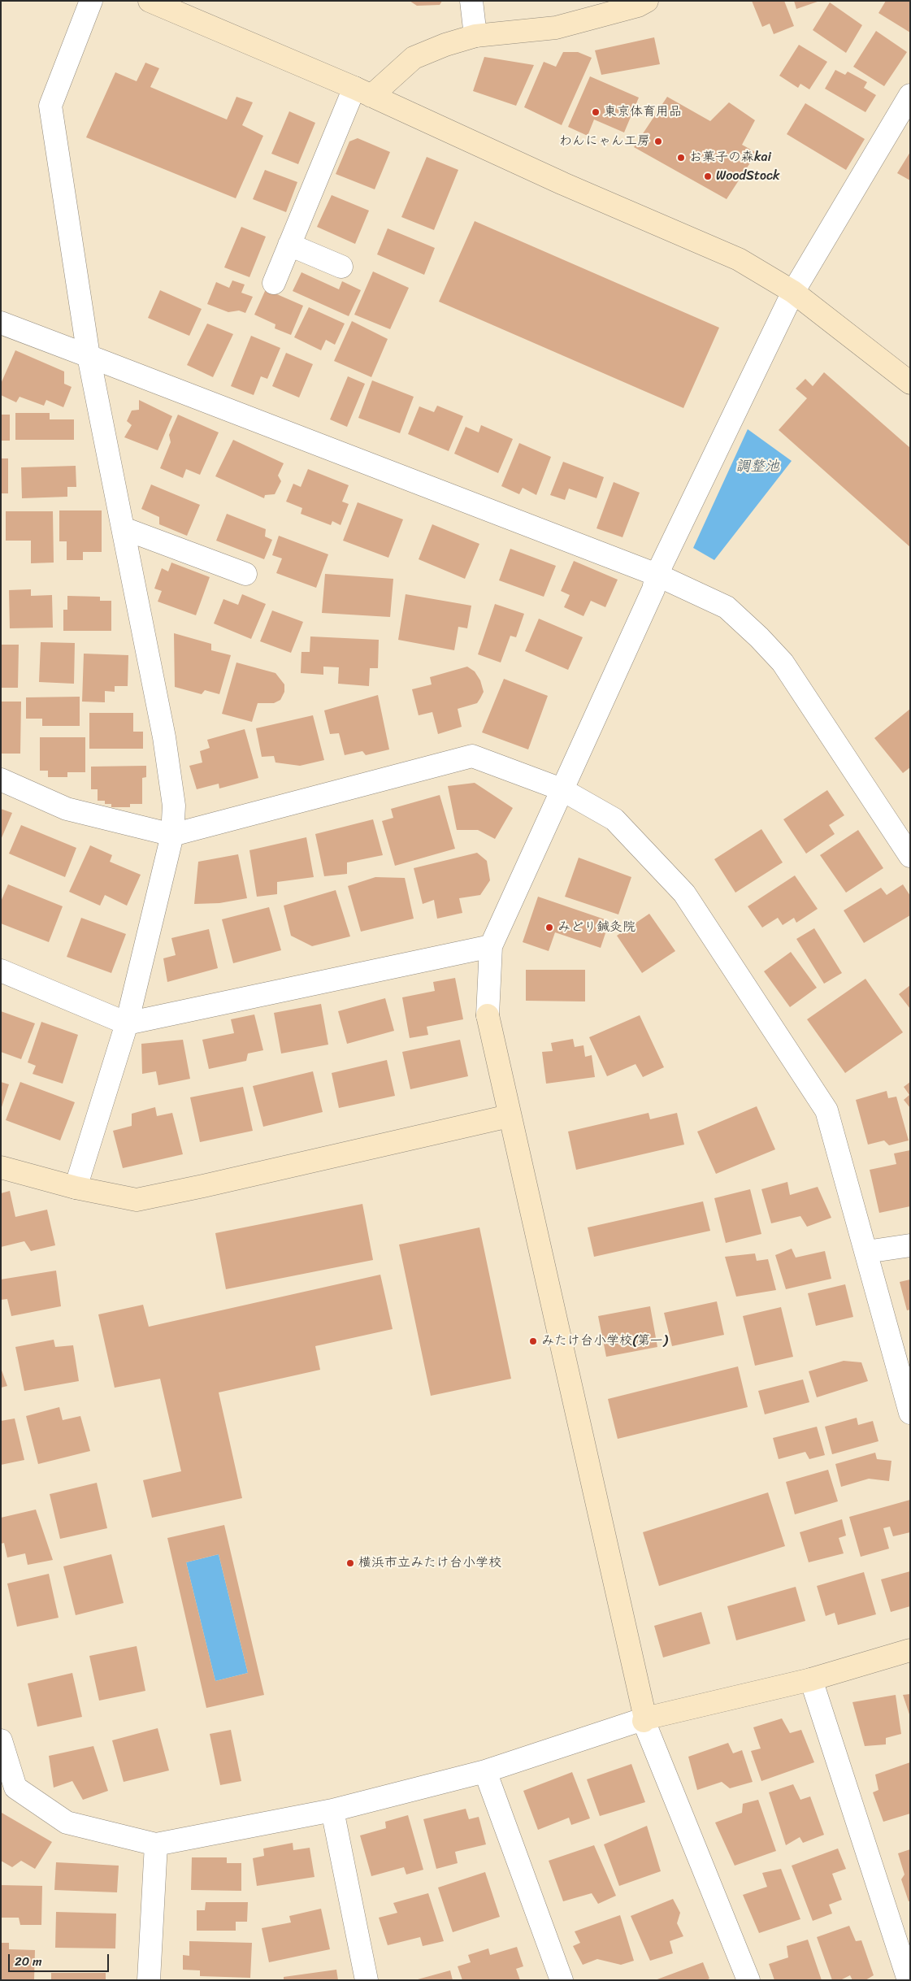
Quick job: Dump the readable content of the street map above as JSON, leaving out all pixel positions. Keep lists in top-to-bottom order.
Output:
{
  "water": ["調整池"],
  "places": [
    "東京体育用品",
    "わんにゃん工房",
    "お菓子の森kai",
    "WoodStock",
    "みどり鍼灸院",
    "みたけ台小学校(第一)",
    "横浜市立みたけ台小学校"
  ],
  "scale_bar": "20 m"
}
